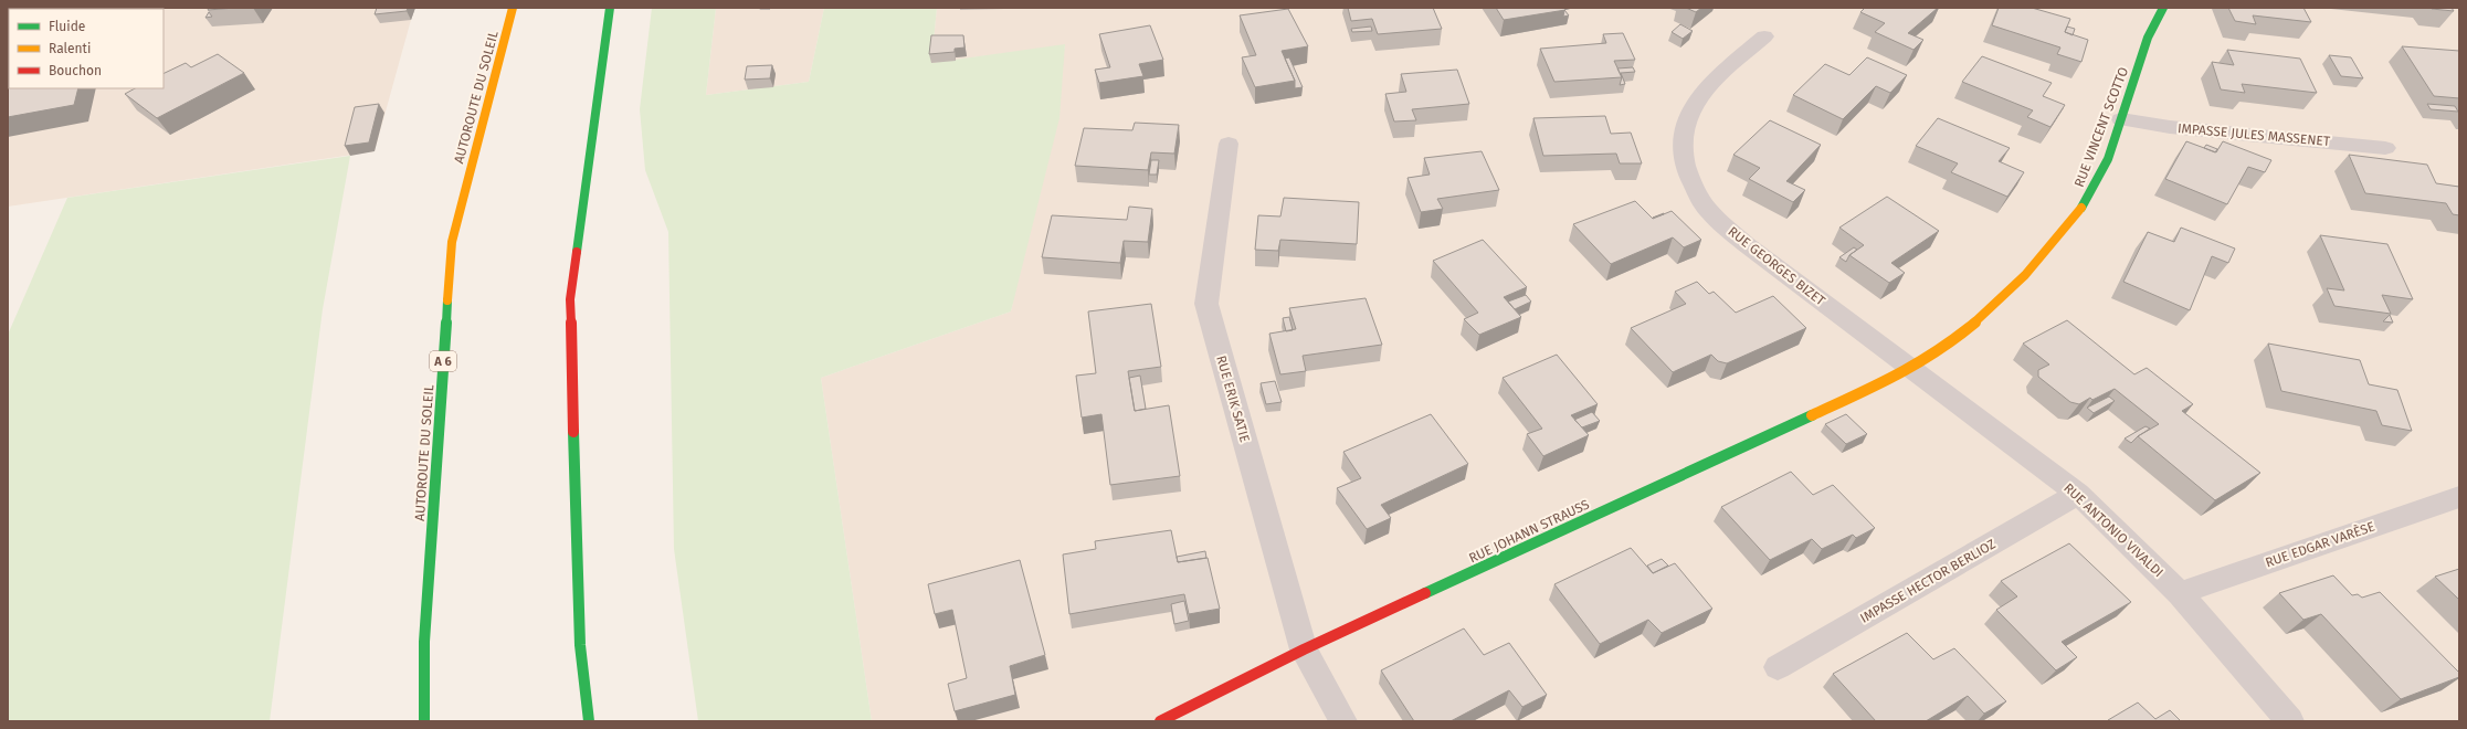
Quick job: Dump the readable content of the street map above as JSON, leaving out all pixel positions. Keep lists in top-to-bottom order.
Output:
{
  "streets": {
    "main road": [
      "AUTOROUTE DU SOLEIL",
      "RUE VINCENT SCOTTO",
      "A 6",
      "RUE JOHANN STRAUSS"
    ],
    "street": [
      "IMPASSE JULES MASSENET",
      "RUE GEORGES BIZET",
      "RUE ERIK SATIE",
      "RUE ANTONIO VIVALDI",
      "RUE EDGAR VARÈSE",
      "IMPASSE HECTOR BERLIOZ"
    ]
  },
  "crossings": [
    ["RUE VINCENT SCOTTO", "IMPASSE JULES MASSENET"],
    ["RUE VINCENT SCOTTO", "RUE GEORGES BIZET"],
    ["RUE VINCENT SCOTTO", "RUE ANTONIO VIVALDI"],
    ["RUE VINCENT SCOTTO", "RUE JOHANN STRAUSS"],
    ["RUE GEORGES BIZET", "RUE ANTONIO VIVALDI"],
    ["RUE GEORGES BIZET", "RUE JOHANN STRAUSS"],
    ["RUE ERIK SATIE", "RUE JOHANN STRAUSS"],
    ["RUE ANTONIO VIVALDI", "RUE JOHANN STRAUSS"],
    ["RUE ANTONIO VIVALDI", "RUE EDGAR VARÈSE"],
    ["RUE ANTONIO VIVALDI", "IMPASSE HECTOR BERLIOZ"]
  ],
  "legend": ["Fluide", "Ralenti", "Bouchon"]
}
